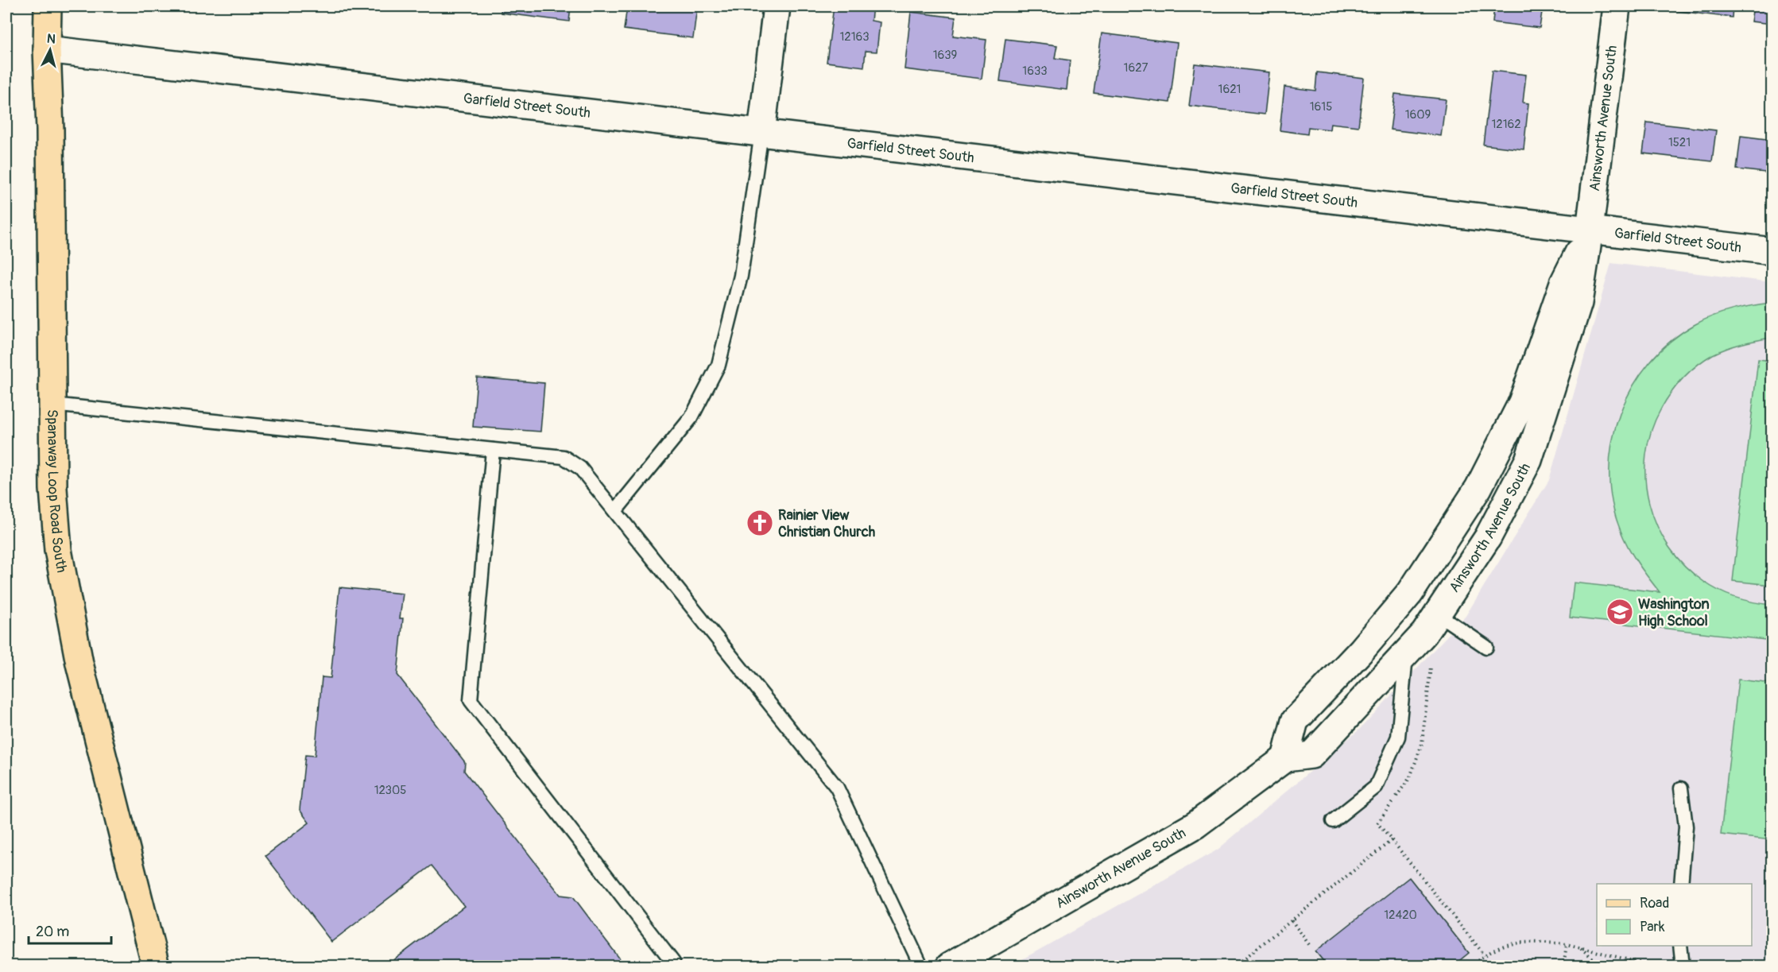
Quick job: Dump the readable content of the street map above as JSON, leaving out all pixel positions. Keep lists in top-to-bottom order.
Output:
{
  "streets": {
    "main road": ["Spanaway Loop Road South"],
    "street": ["Garfield Street South", "Ainsworth Avenue South"]
  },
  "crossings": [
    ["Garfield Street South", "Ainsworth Avenue South"],
    ["Garfield Street South", "Spanaway Loop Road South"]
  ],
  "places": {
    "church": ["Rainier View Christian Church"],
    "school or university": ["Washington High School"]
  },
  "house_numbers": [
    "12163",
    "1639",
    "1627",
    "1633",
    "1621",
    "1615",
    "1609",
    "12162",
    "1521",
    "12305",
    "12420"
  ],
  "legend": ["Road", "Park"],
  "scale_bar": "20 m",
  "north": "top"
}
